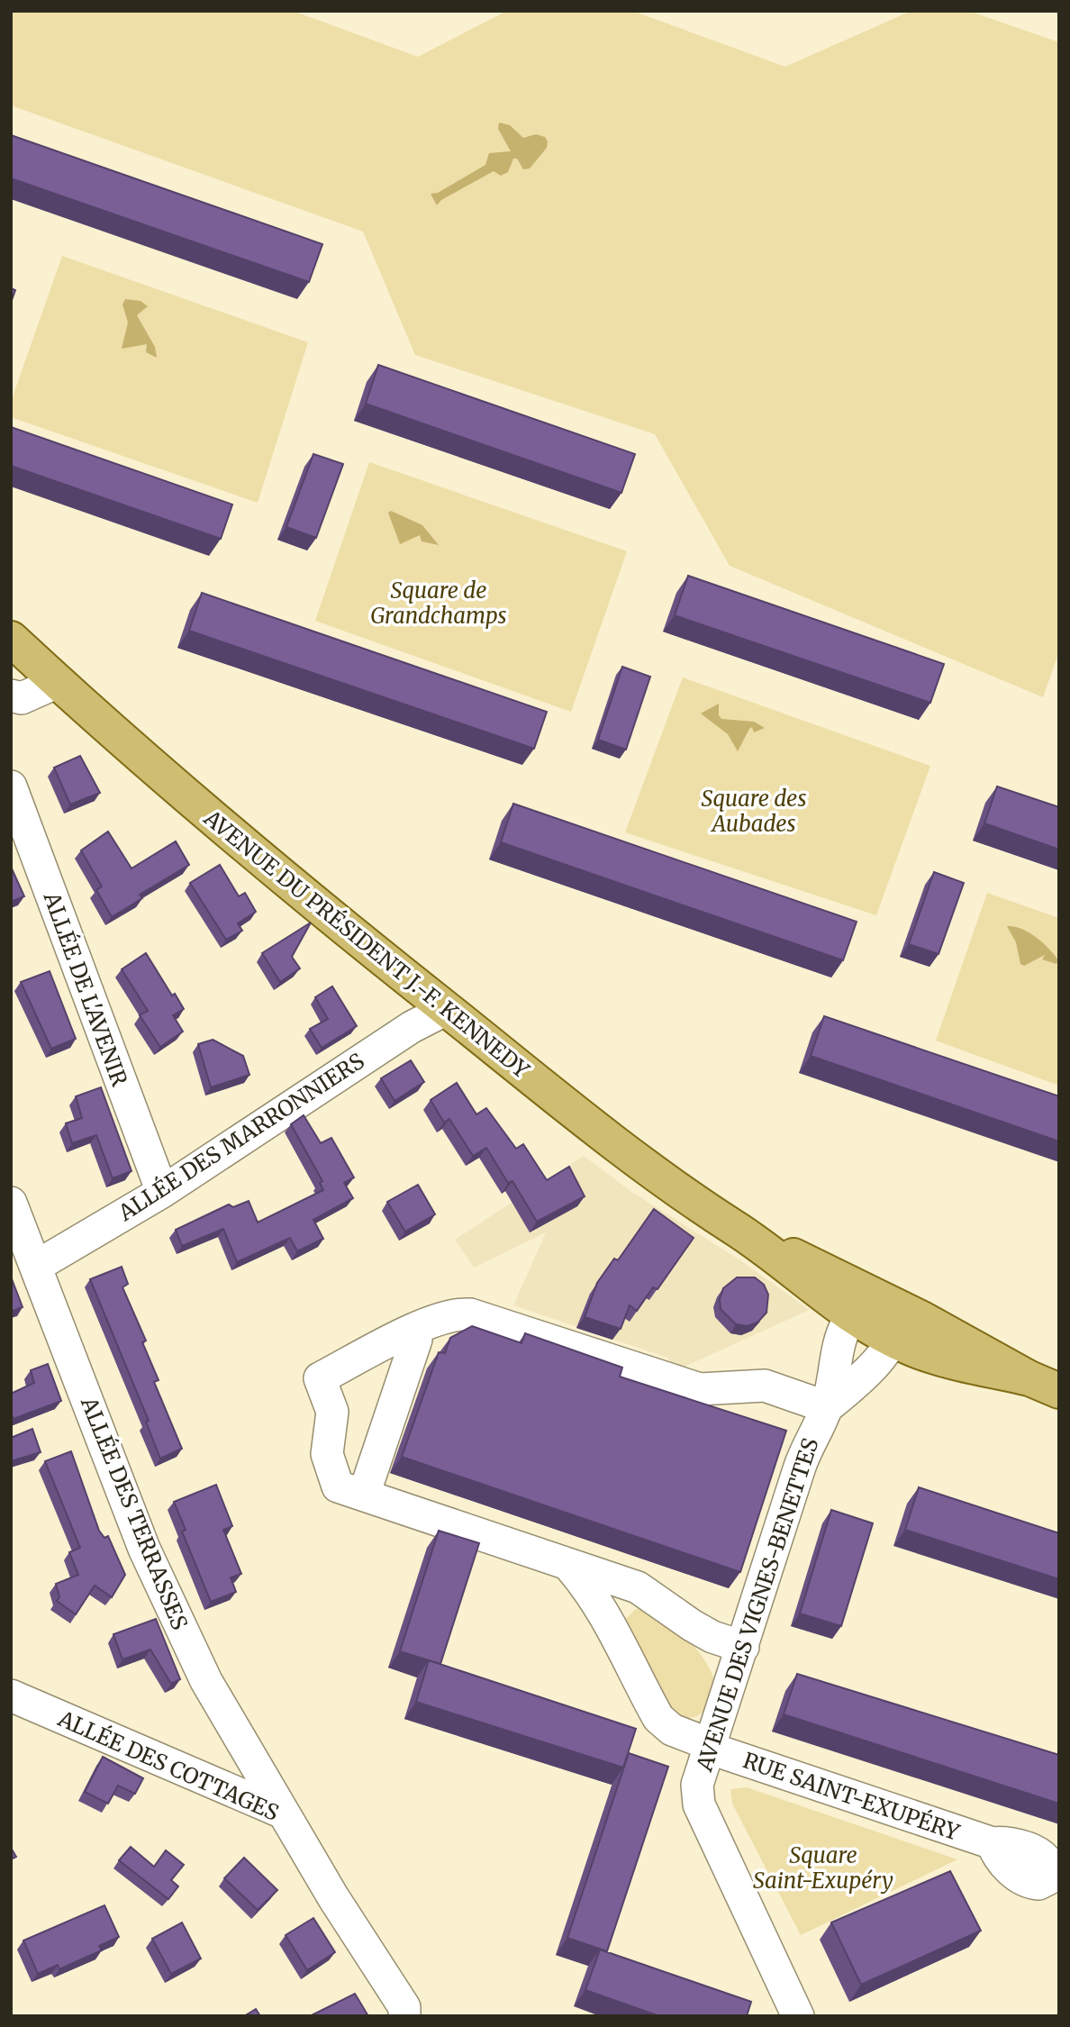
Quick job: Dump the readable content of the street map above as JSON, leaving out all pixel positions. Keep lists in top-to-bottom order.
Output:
{
  "streets": {
    "main road": ["AVENUE DU PRÉSIDENT J.-F. KENNEDY"],
    "street": [
      "ALLÉE DE L'AVENIR",
      "ALLÉE DES MARRONNIERS",
      "ALLÉE DES TERRASSES",
      "AVENUE DES VIGNES-BENETTES",
      "ALLÉE DES COTTAGES",
      "RUE SAINT-EXUPÉRY"
    ]
  },
  "crossings": [
    ["AVENUE DU PRÉSIDENT J.-F. KENNEDY", "ALLÉE DES MARRONNIERS"],
    ["AVENUE DU PRÉSIDENT J.-F. KENNEDY", "AVENUE DES VIGNES-BENETTES"],
    ["ALLÉE DE L'AVENIR", "ALLÉE DES MARRONNIERS"],
    ["ALLÉE DES MARRONNIERS", "ALLÉE DES TERRASSES"],
    ["ALLÉE DES TERRASSES", "ALLÉE DES COTTAGES"],
    ["AVENUE DES VIGNES-BENETTES", "RUE SAINT-EXUPÉRY"]
  ],
  "parks": ["Square de Grandchamps", "Square des Aubades", "Square Saint-Exupéry"]
}
